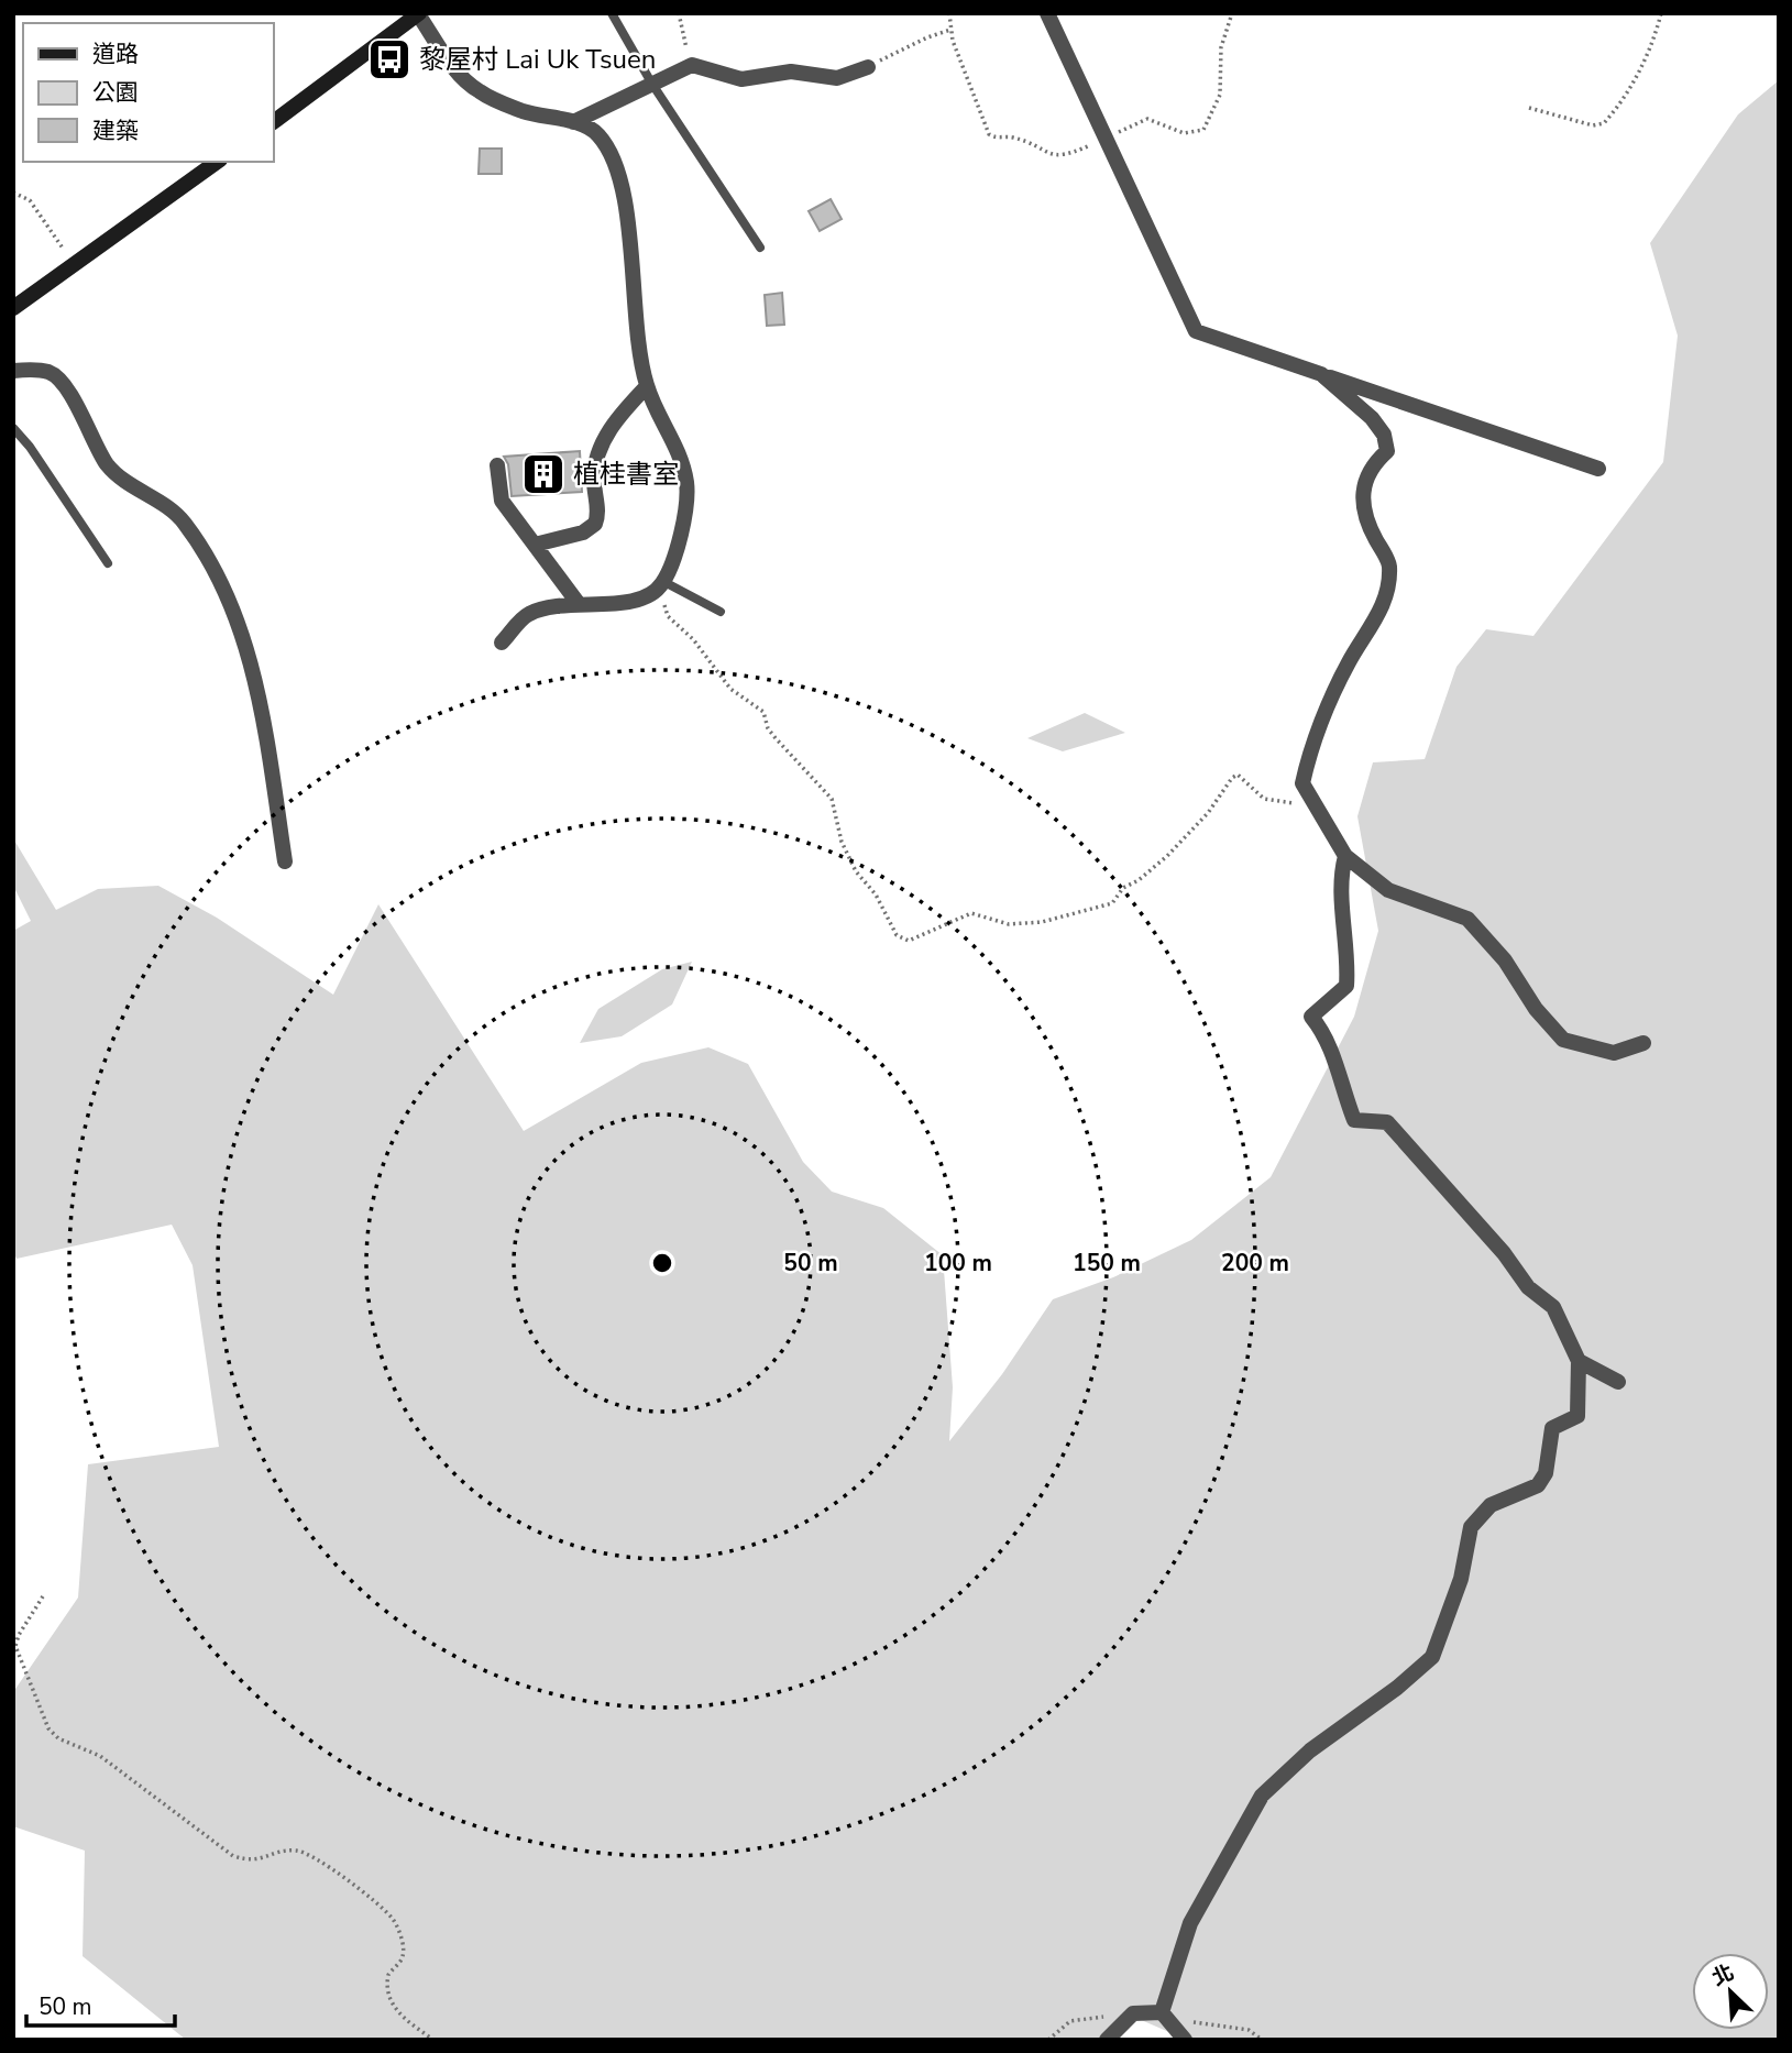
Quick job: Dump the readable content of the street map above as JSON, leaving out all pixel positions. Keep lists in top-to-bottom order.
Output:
{
  "places": {
    "bus stop": ["黎屋村 Lai Uk Tsuen"],
    "building": ["植桂書室"]
  },
  "legend": ["道路", "公園", "建築"],
  "scale_bar": "50 m",
  "north": "top left",
  "rings": [
    "50 m",
    "100 m",
    "150 m",
    "200 m"
  ]
}
